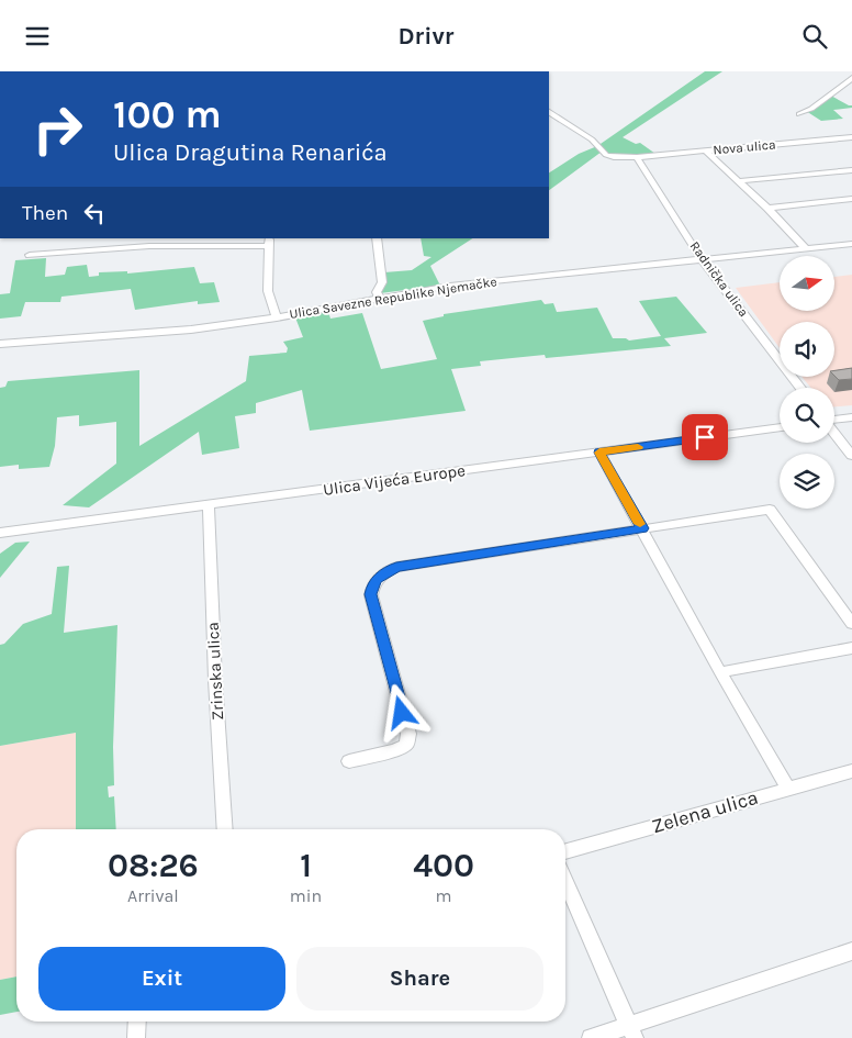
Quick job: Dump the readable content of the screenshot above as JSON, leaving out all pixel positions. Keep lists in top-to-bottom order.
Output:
{
  "streets": {
    "street": [
      "Nova ulica",
      "Radnička ulica",
      "Ulica Savezne Republike Njemačke",
      "Ulica Vijeća Europe",
      "Zrinska ulica",
      "Zelena ulica"
    ]
  },
  "crossings": [
    ["Nova ulica", "Radnička ulica"],
    ["Radnička ulica", "Ulica Savezne Republike Njemačke"],
    ["Ulica Vijeća Europe", "Zrinska ulica"]
  ],
  "north": "right",
  "page": {
    "header": "Drivr",
    "turn": ["100 m", "Ulica Dragutina Renarića"],
    "then": "Then",
    "eta": [
      "08:26",
      "Arrival",
      "1",
      "min",
      "400",
      "m"
    ],
    "buttons": ["Exit", "Share"]
  }
}
